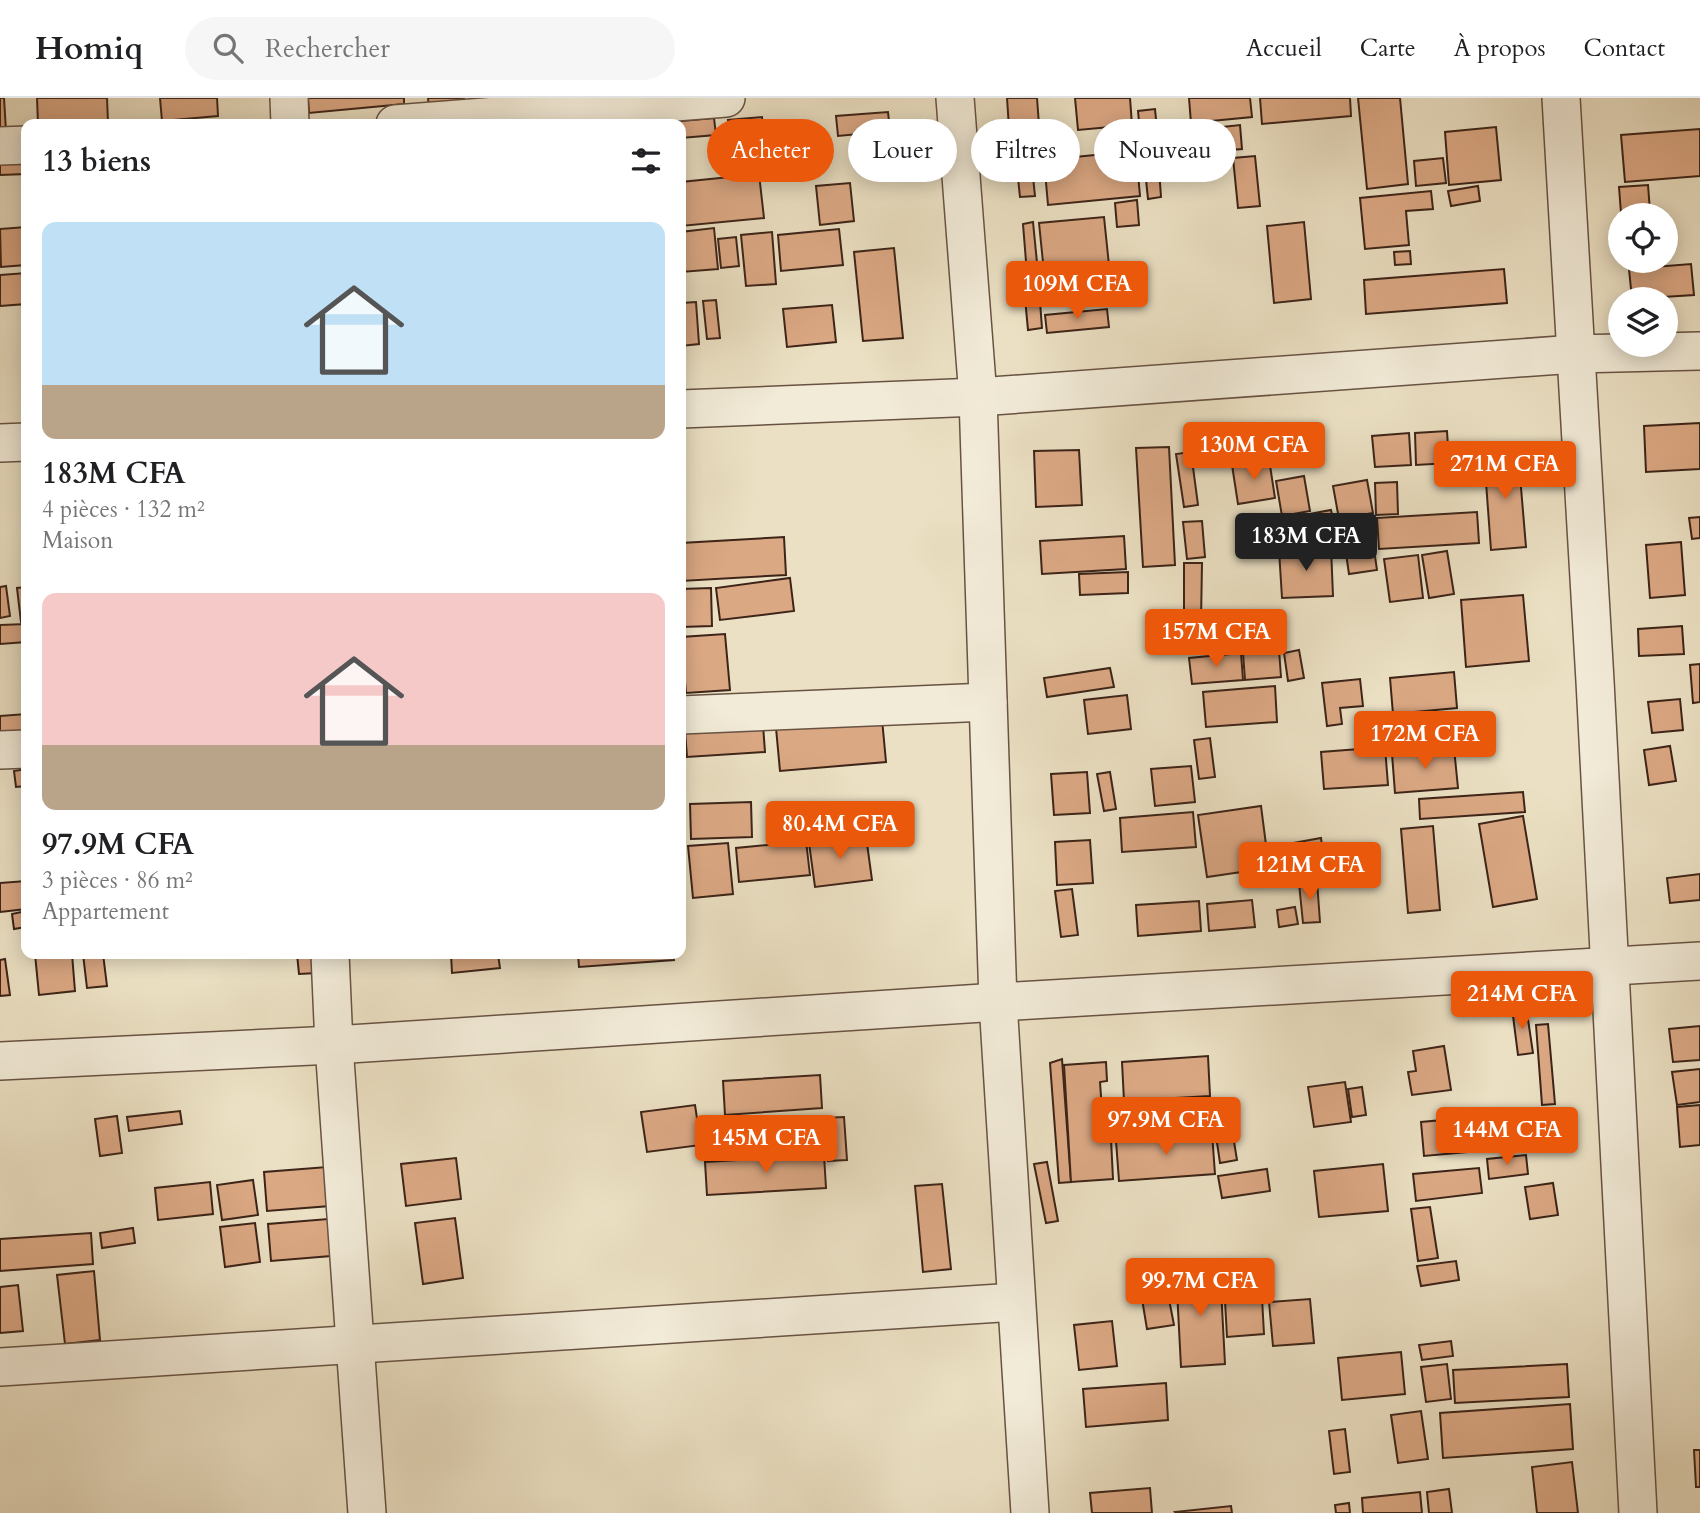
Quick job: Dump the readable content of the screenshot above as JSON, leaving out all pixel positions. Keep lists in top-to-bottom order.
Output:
{
  "page": {
    "header": "Homiq",
    "search": "Rechercher",
    "nav": [
      "Accueil",
      "Carte",
      "À propos",
      "Contact"
    ],
    "chip": [
      "Acheter",
      "Louer",
      "Filtres",
      "Nouveau"
    ],
    "heading": "13 biens",
    "list": [
      {
        "name": "183M CFA",
        "note": "4 pièces · 132 m² · Maison"
      },
      {
        "name": "97.9M CFA",
        "note": "3 pièces · 86 m² · Appartement"
      }
    ],
    "price": [
      "109M CFA",
      "130M CFA",
      "271M CFA",
      "183M CFA",
      "157M CFA",
      "172M CFA",
      "80.4M CFA",
      "121M CFA",
      "214M CFA",
      "97.9M CFA",
      "144M CFA",
      "145M CFA",
      "99.7M CFA"
    ]
  }
}
